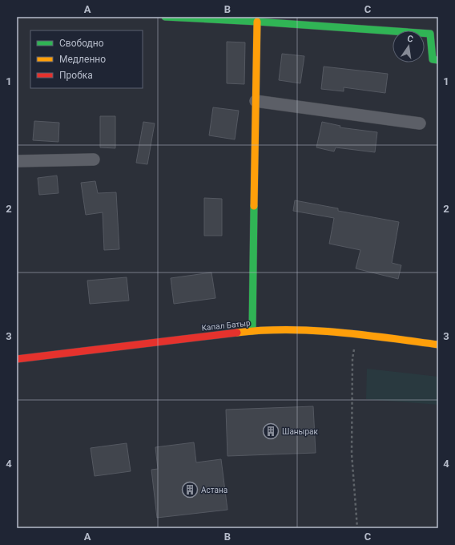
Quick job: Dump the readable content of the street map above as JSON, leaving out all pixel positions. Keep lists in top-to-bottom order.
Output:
{
  "streets": {
    "street": ["Капал Батыр"]
  },
  "places": {
    "building": ["Шанырак", "Астана"]
  },
  "legend": ["Свободно", "Медленно", "Пробка"],
  "north": "top",
  "grid": {
    "columns": ["A", "B", "C"],
    "rows": [
      "1",
      "2",
      "3",
      "4"
    ]
  }
}
